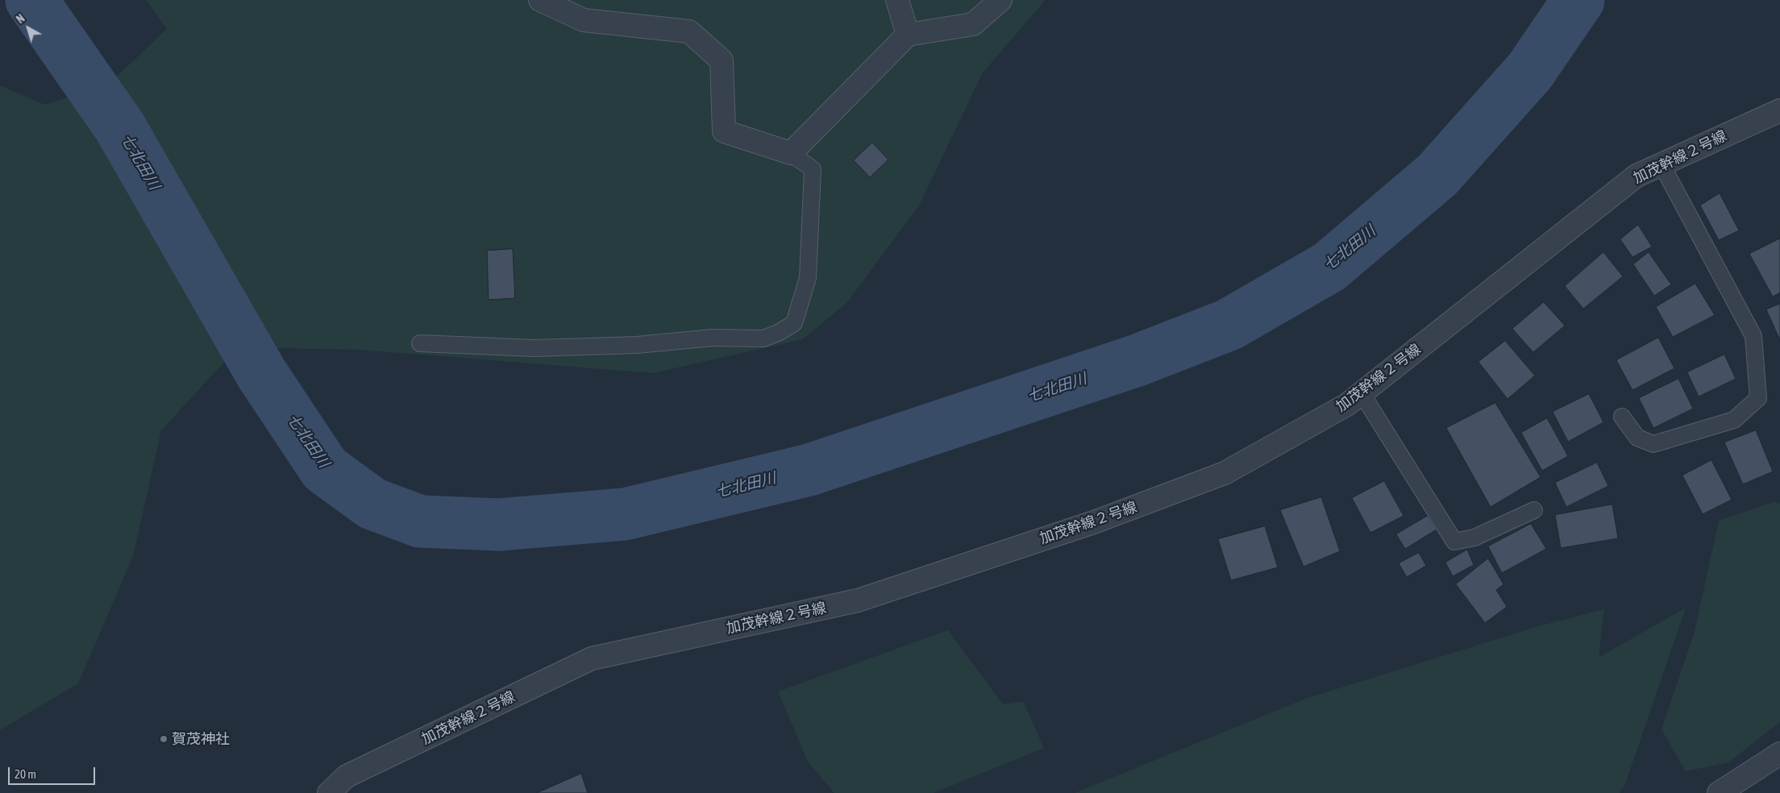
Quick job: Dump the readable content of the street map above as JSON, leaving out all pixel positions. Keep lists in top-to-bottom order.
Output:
{
  "streets": {
    "street": ["加茂幹線２号線"]
  },
  "water": ["七北田川"],
  "places": ["賀茂神社"],
  "scale_bar": "20 m",
  "north": "top left"
}
